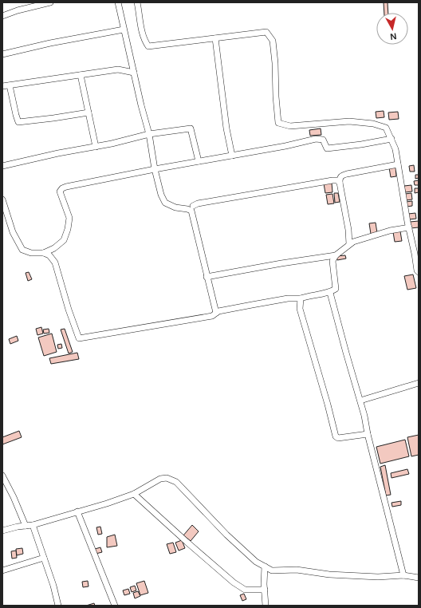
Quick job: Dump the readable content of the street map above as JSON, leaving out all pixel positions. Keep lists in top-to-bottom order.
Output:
{
  "north": "bottom"
}
